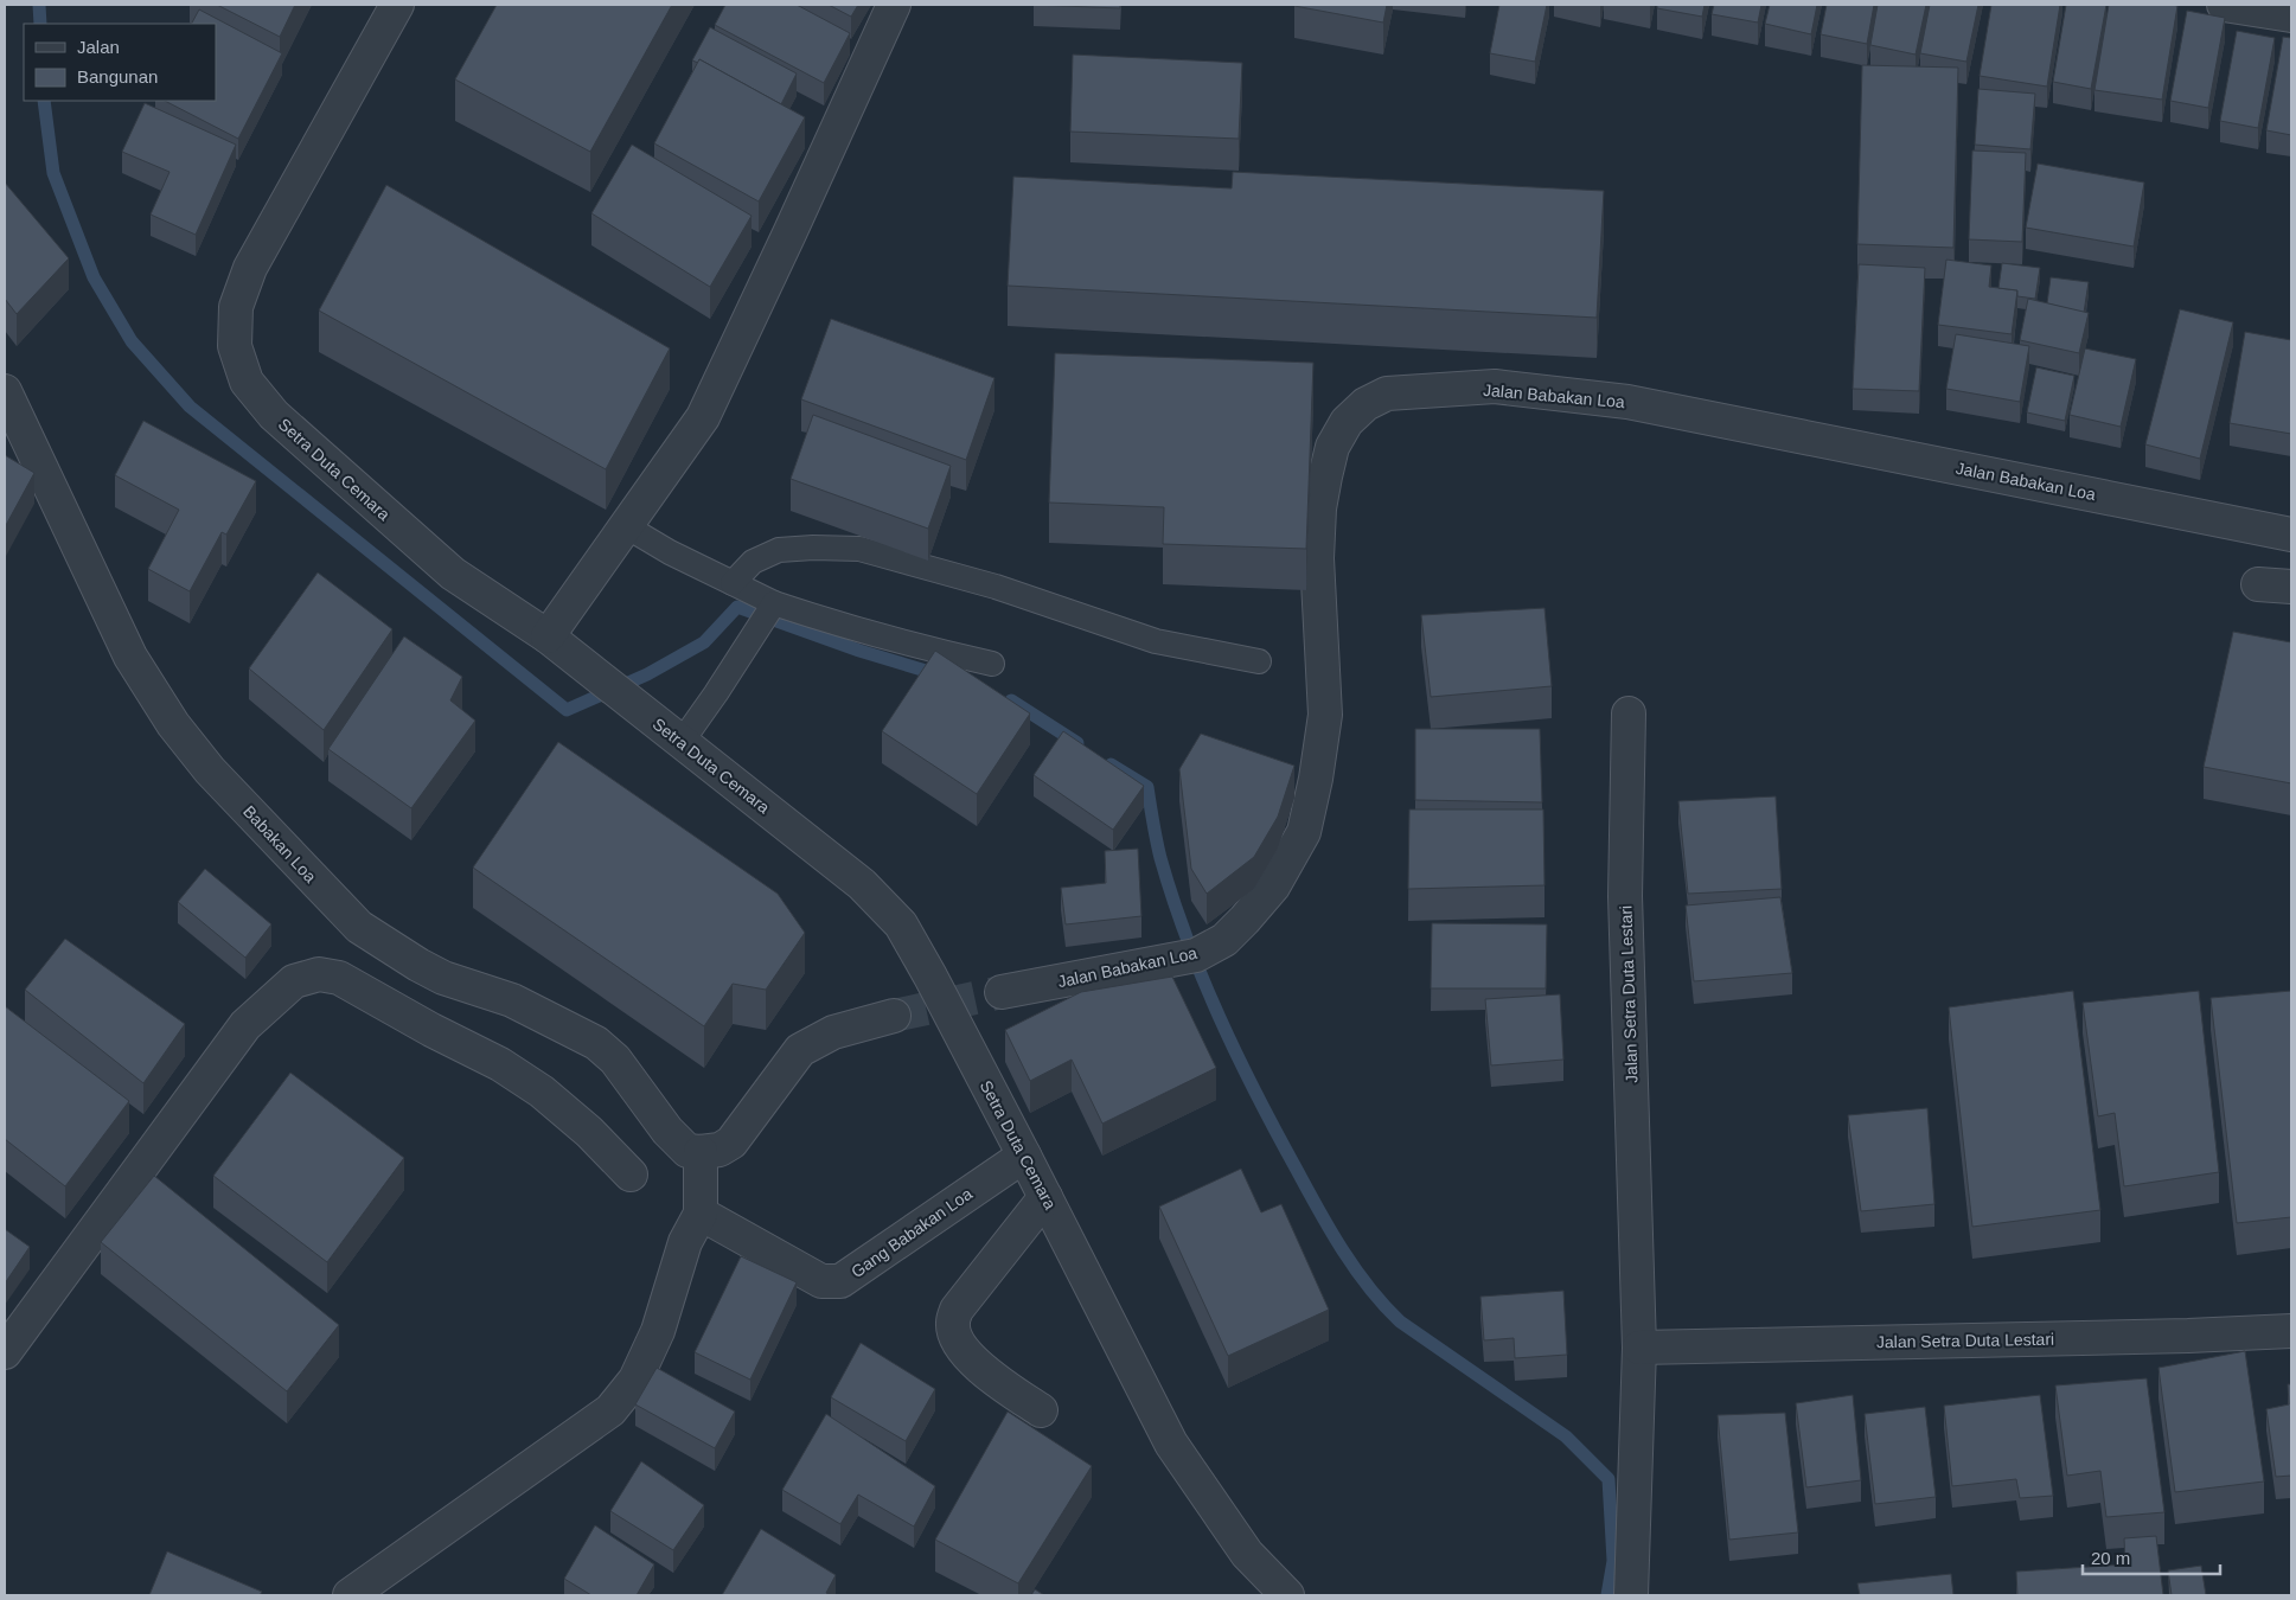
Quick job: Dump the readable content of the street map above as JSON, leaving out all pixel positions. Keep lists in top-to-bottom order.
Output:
{
  "streets": {
    "street": [
      "Jalan Babakan Loa",
      "Setra Duta Cemara",
      "Babakan Loa",
      "Jalan Setra Duta Lestari",
      "Gang Babakan Loa"
    ]
  },
  "crossings": [
    ["Setra Duta Cemara", "Gang Babakan Loa"]
  ],
  "legend": ["Jalan", "Bangunan"],
  "scale_bar": "20 m"
}
